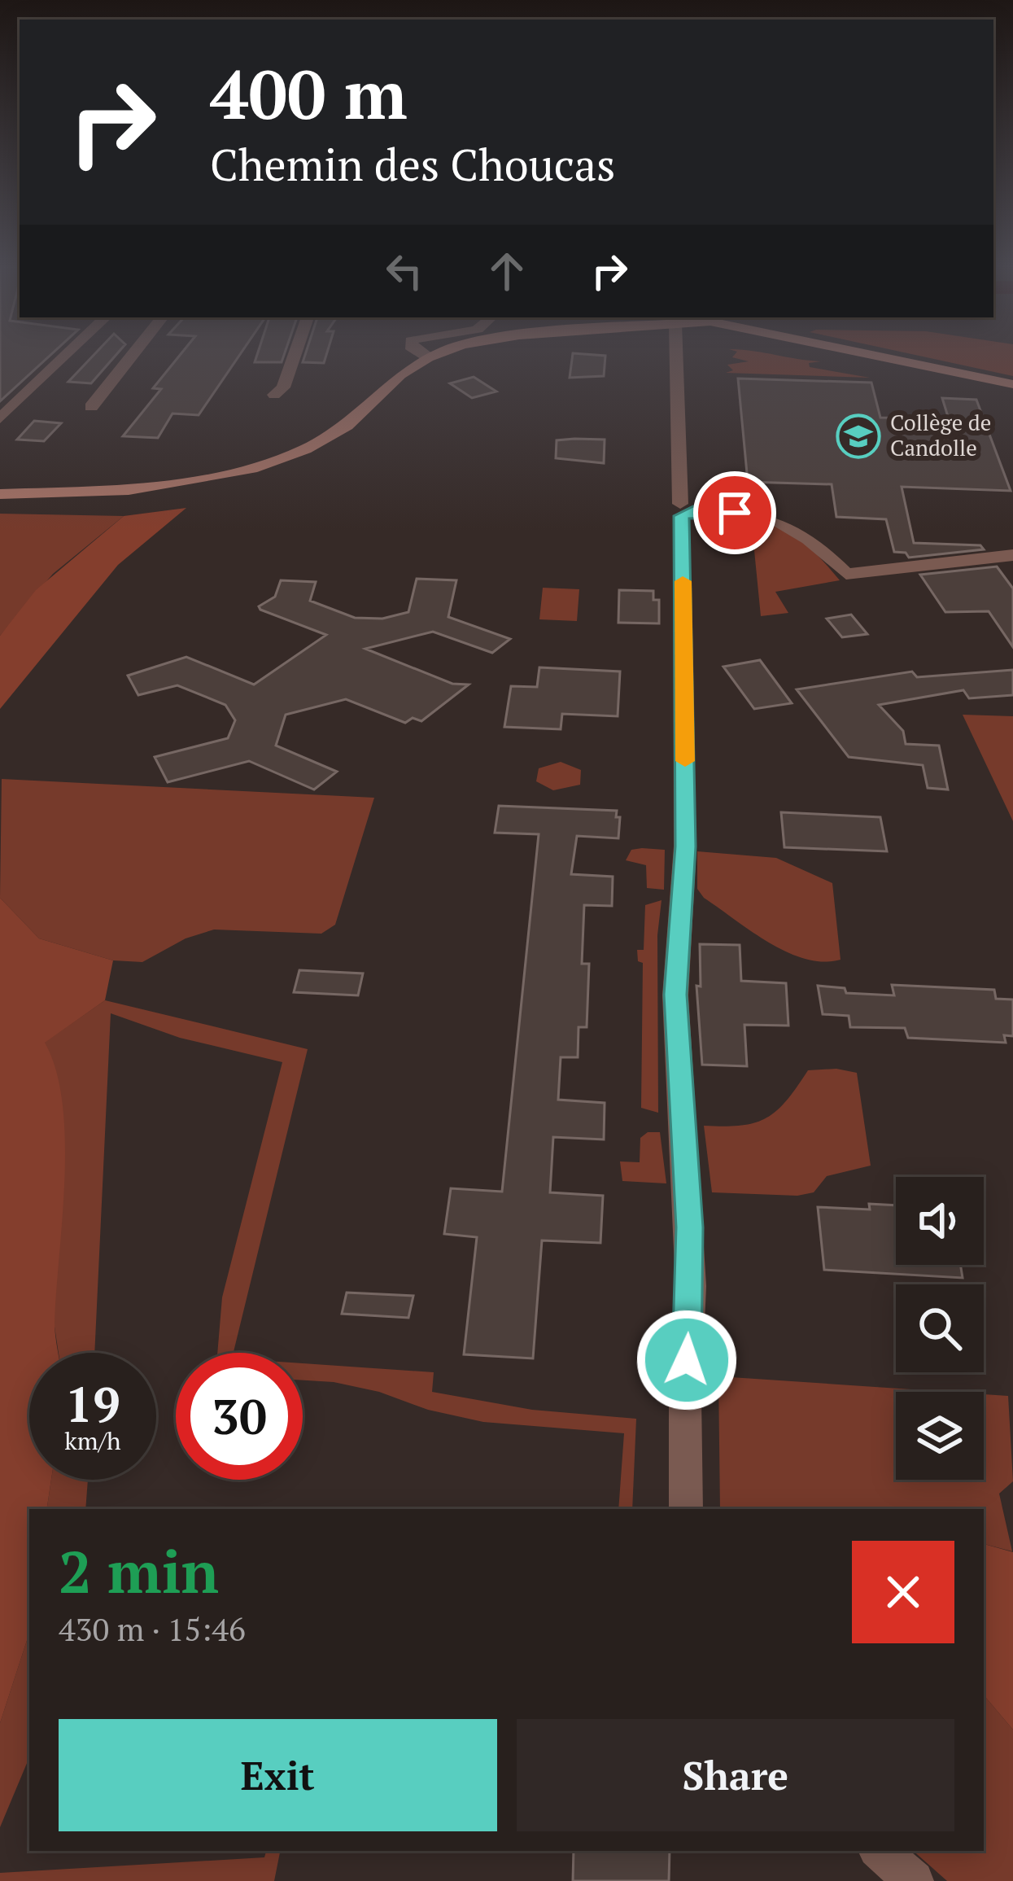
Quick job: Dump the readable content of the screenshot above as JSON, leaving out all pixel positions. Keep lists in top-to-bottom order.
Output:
{
  "places": {
    "school or university": ["Collège de Candolle"]
  },
  "page": {
    "turn": ["400 m", "Chemin des Choucas"],
    "speed": "19 km/h",
    "limit": "30",
    "heading": ["2 min", "430 m · 15:46"],
    "buttons": ["Exit", "Share"]
  }
}
